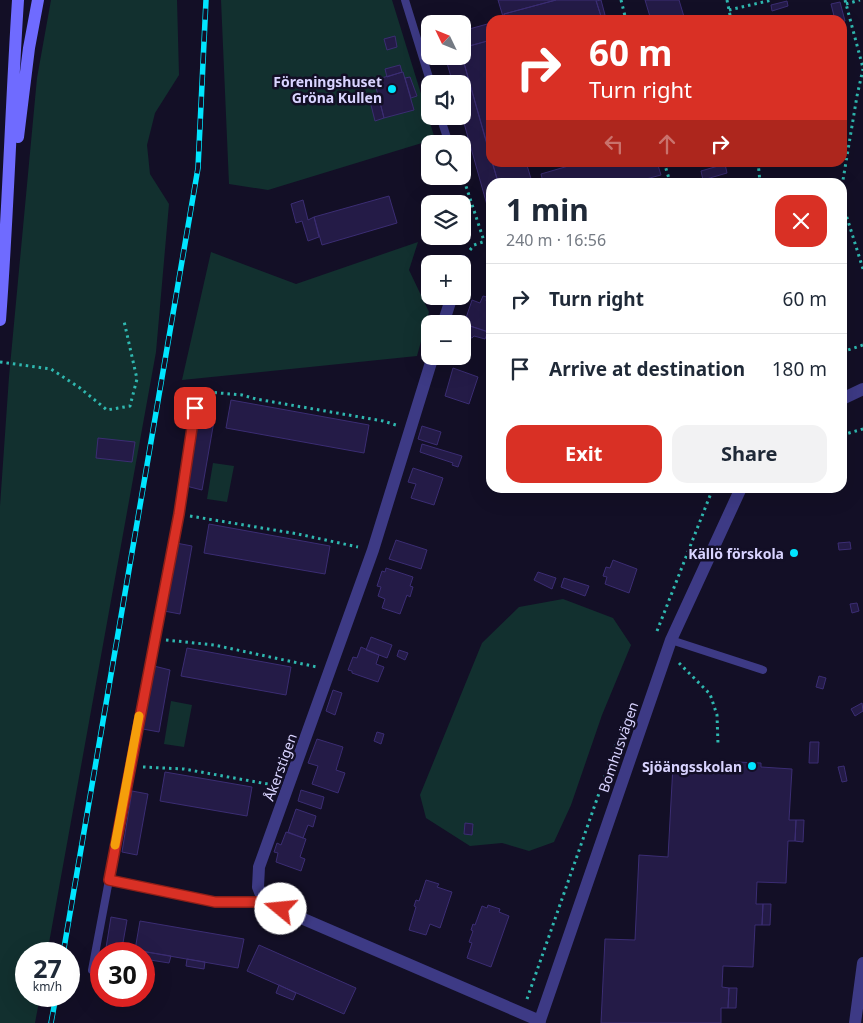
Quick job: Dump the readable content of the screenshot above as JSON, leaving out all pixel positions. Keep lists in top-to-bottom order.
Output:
{
  "streets": {
    "street": ["Bomhusvägen", "Åkerstigen"]
  },
  "places": ["Föreningshuset Gröna Kullen", "Källö förskola", "Sjöängsskolan"],
  "north": "top left",
  "page": {
    "map_buttons": ["+", "−"],
    "turn": ["60 m", "Turn right"],
    "heading": ["1 min", "240 m · 16:56"],
    "list": [
      {
        "name": "Turn right",
        "value": "60 m"
      },
      {
        "name": "Arrive at destination",
        "value": "180 m"
      }
    ],
    "buttons": ["Exit", "Share"],
    "speed": "27 km/h",
    "limit": "30"
  }
}
